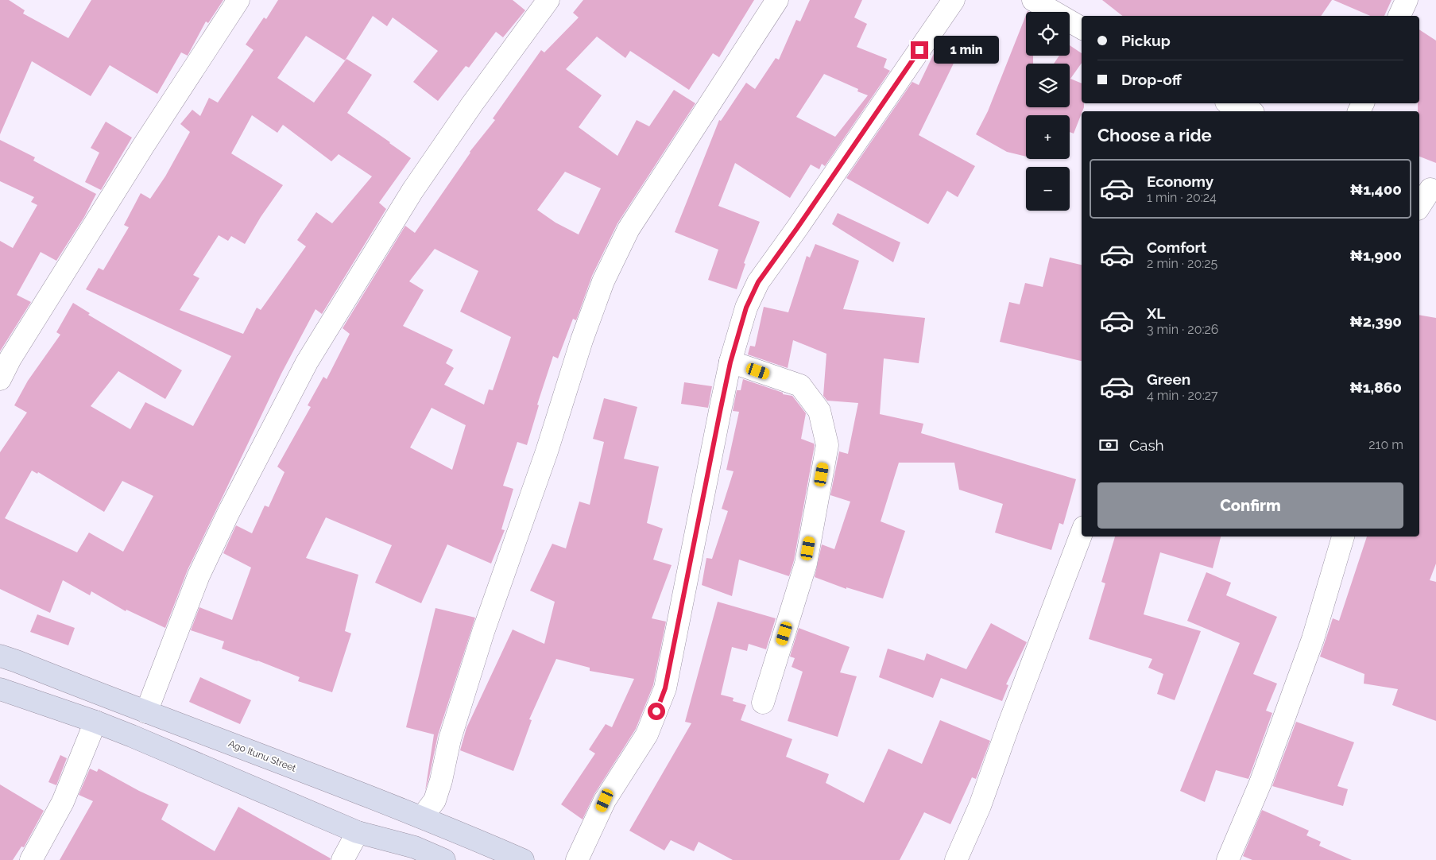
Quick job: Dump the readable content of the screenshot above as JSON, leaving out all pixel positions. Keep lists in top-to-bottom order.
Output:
{
  "streets": {
    "main road": ["Ago Itunu Street"]
  },
  "page": {
    "map_buttons": ["+", "−"],
    "banner": ["Pickup", "Drop-off"],
    "bubble": "1 min",
    "heading": "Choose a ride",
    "list": [
      {
        "name": "Economy",
        "note": "1 min · 20:24",
        "value": "₦1,400"
      },
      {
        "name": "Comfort",
        "note": "2 min · 20:25",
        "value": "₦1,900"
      },
      {
        "name": "XL",
        "note": "3 min · 20:26",
        "value": "₦2,390"
      },
      {
        "name": "Green",
        "note": "4 min · 20:27",
        "value": "₦1,860"
      }
    ],
    "pay": ["Cash", "210 m"],
    "buttons": "Confirm"
  }
}
